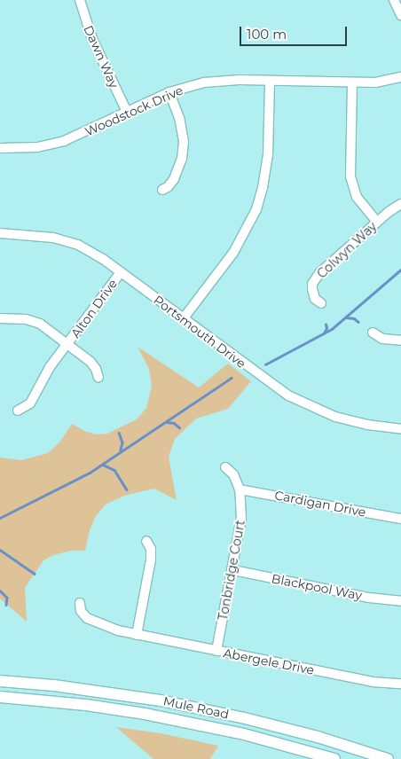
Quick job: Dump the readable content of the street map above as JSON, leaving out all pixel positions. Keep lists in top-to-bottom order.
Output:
{
  "streets": {
    "main road": ["Mule Road"],
    "street": [
      "Dawn Way",
      "Woodstock Drive",
      "Colwyn Way",
      "Alton Drive",
      "Portsmouth Drive",
      "Cardigan Drive",
      "Tonbridge Court",
      "Blackpool Way",
      "Abergele Drive"
    ]
  },
  "crossings": [
    ["Dawn Way", "Woodstock Drive"],
    ["Alton Drive", "Portsmouth Drive"],
    ["Cardigan Drive", "Tonbridge Court"],
    ["Tonbridge Court", "Blackpool Way"],
    ["Tonbridge Court", "Abergele Drive"]
  ],
  "scale_bar": "100 m"
}
